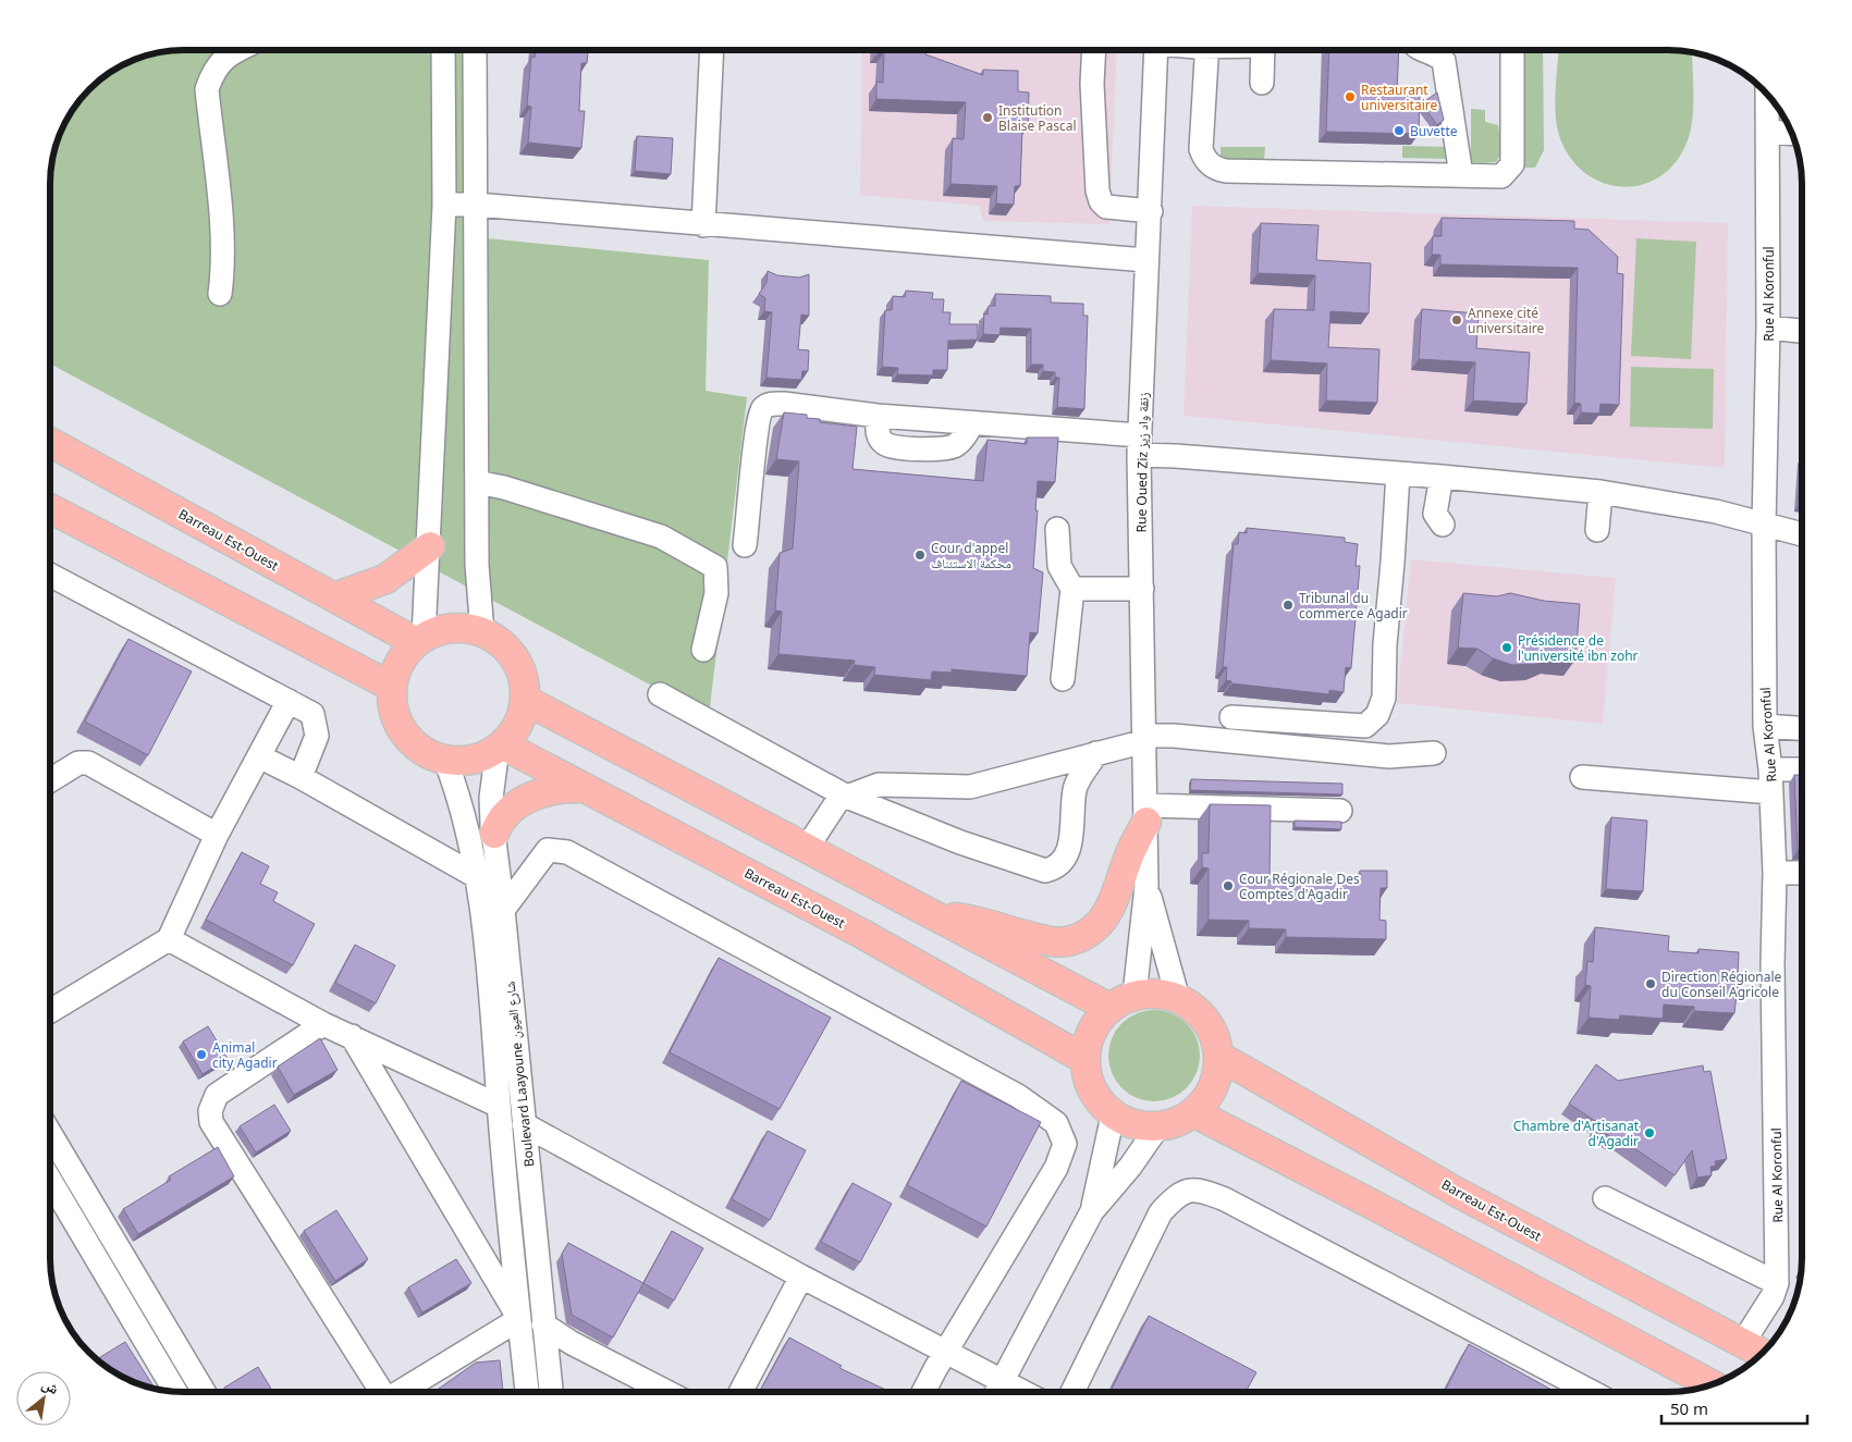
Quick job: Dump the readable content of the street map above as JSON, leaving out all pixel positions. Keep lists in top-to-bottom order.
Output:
{
  "streets": {
    "main road": ["Barreau Est-Ouest"],
    "street": ["Rue Al Koronful", "Rue Oued Ziz زنقة واد زيز", "Boulevard Laayoune شارع العيون"]
  },
  "crossings": [
    ["Rue Al Koronful", "Barreau Est-Ouest"],
    ["Rue Oued Ziz زنقة واد زيز", "Barreau Est-Ouest"],
    ["Barreau Est-Ouest", "Boulevard Laayoune شارع العيون"]
  ],
  "places": [
    "Restaurant universitaire",
    "Institution Blaise Pascal",
    "Buvette",
    "Annexe cité universitaire",
    "Cour d'appel محكمة الاستئناف",
    "Tribunal du commerce Agadir",
    "Présidence de l'université ibn zohr",
    "Cour Régionale Des Comptes d'Agadir",
    "Direction Régionale du Conseil Agricole",
    "Animal city Agadir",
    "Chambre d'Artisanat d'Agadir"
  ],
  "scale_bar": "50 m",
  "north": "top right"
}
